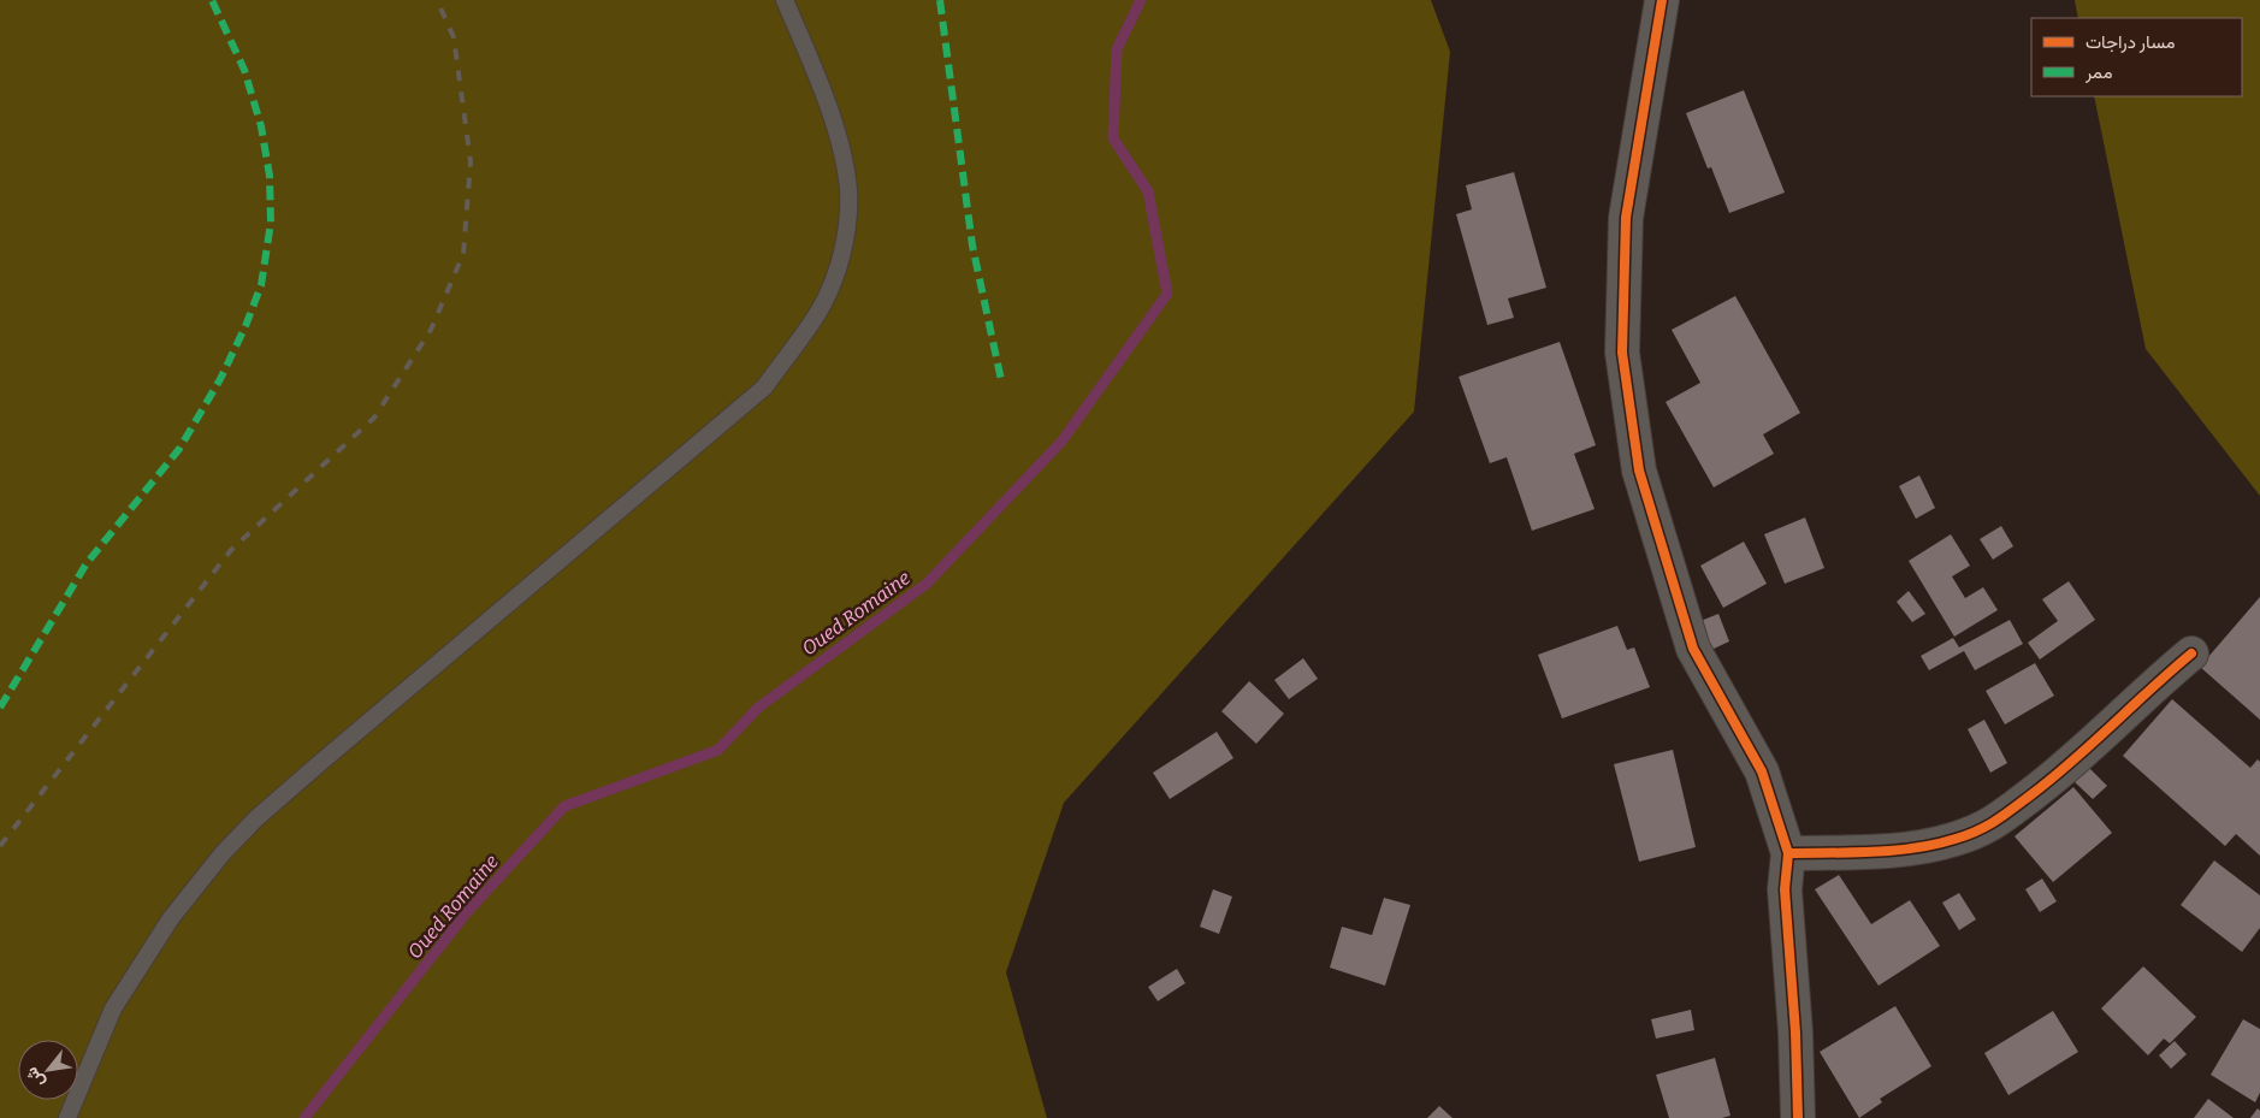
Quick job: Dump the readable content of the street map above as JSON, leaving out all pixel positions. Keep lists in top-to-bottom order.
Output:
{
  "water": ["Oued Romaine"],
  "legend": ["مسار دراجات", "ممر"],
  "north": "bottom left"
}
